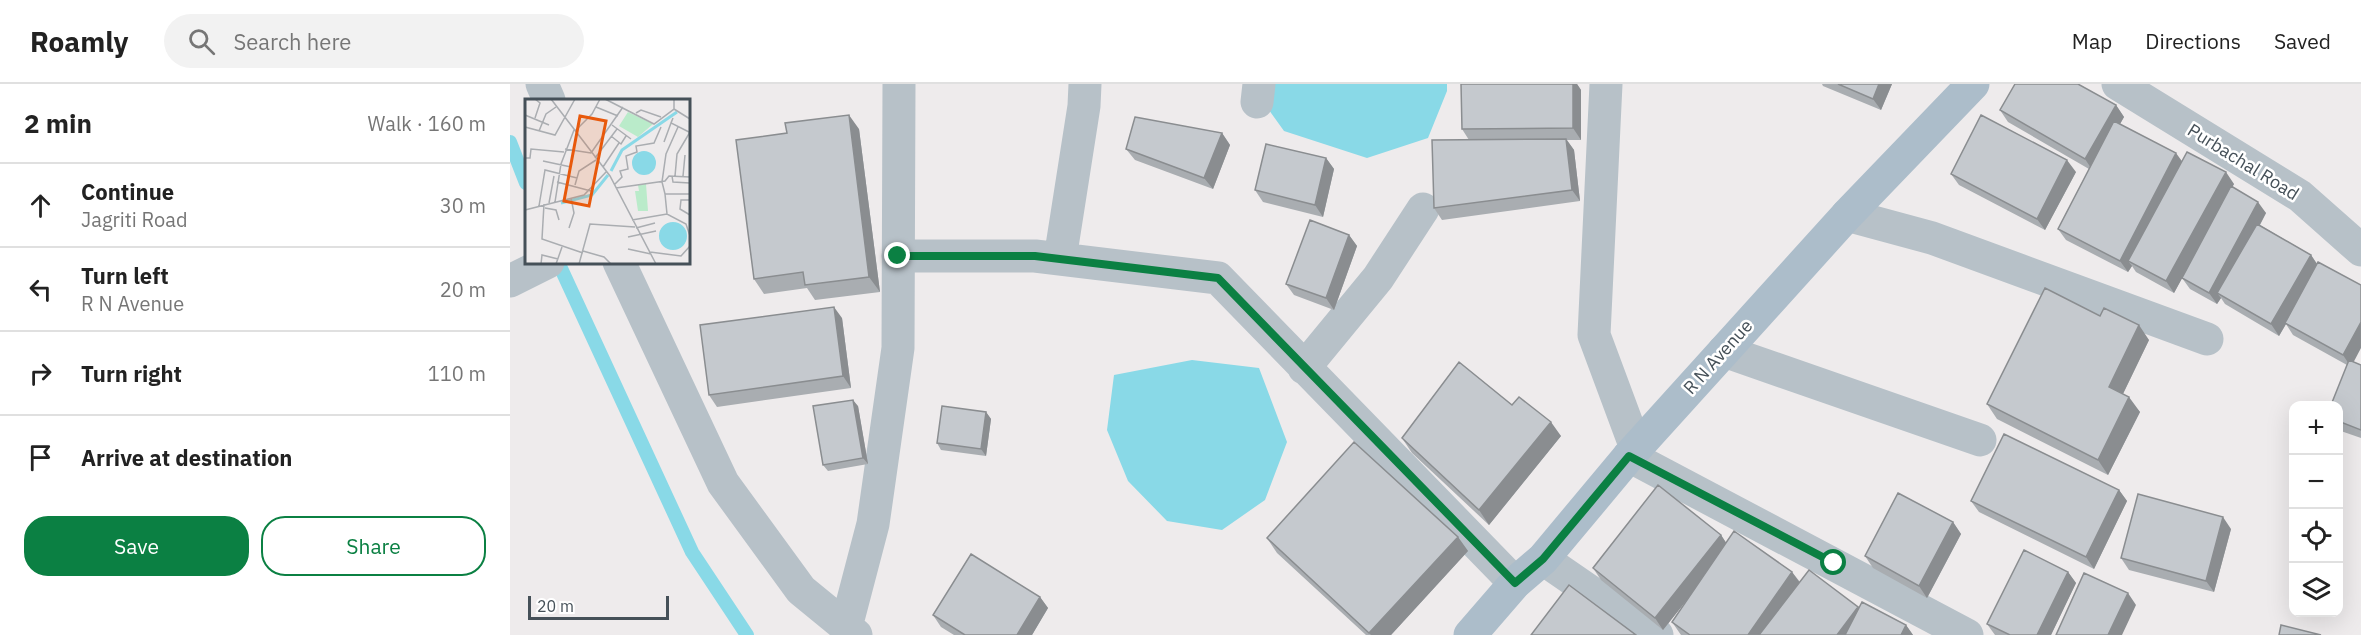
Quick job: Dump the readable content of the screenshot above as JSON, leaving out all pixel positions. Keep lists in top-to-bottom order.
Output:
{
  "streets": {
    "main road": ["R N Avenue"],
    "street": ["Purbachal Road"]
  },
  "scale_bar": "20 m",
  "page": {
    "header": "Roamly",
    "search": "Search here",
    "nav": ["Map", "Directions", "Saved"],
    "heading": ["2 min", "Walk · 160 m"],
    "list": [
      ["Continue", "Jagriti Road", "30 m"],
      ["Turn left", "R N Avenue", "20 m"],
      ["Turn right", "110 m"],
      "Arrive at destination"
    ],
    "map_buttons": ["+", "−"],
    "buttons": ["Save", "Share"],
    "scale": "20 m"
  }
}
